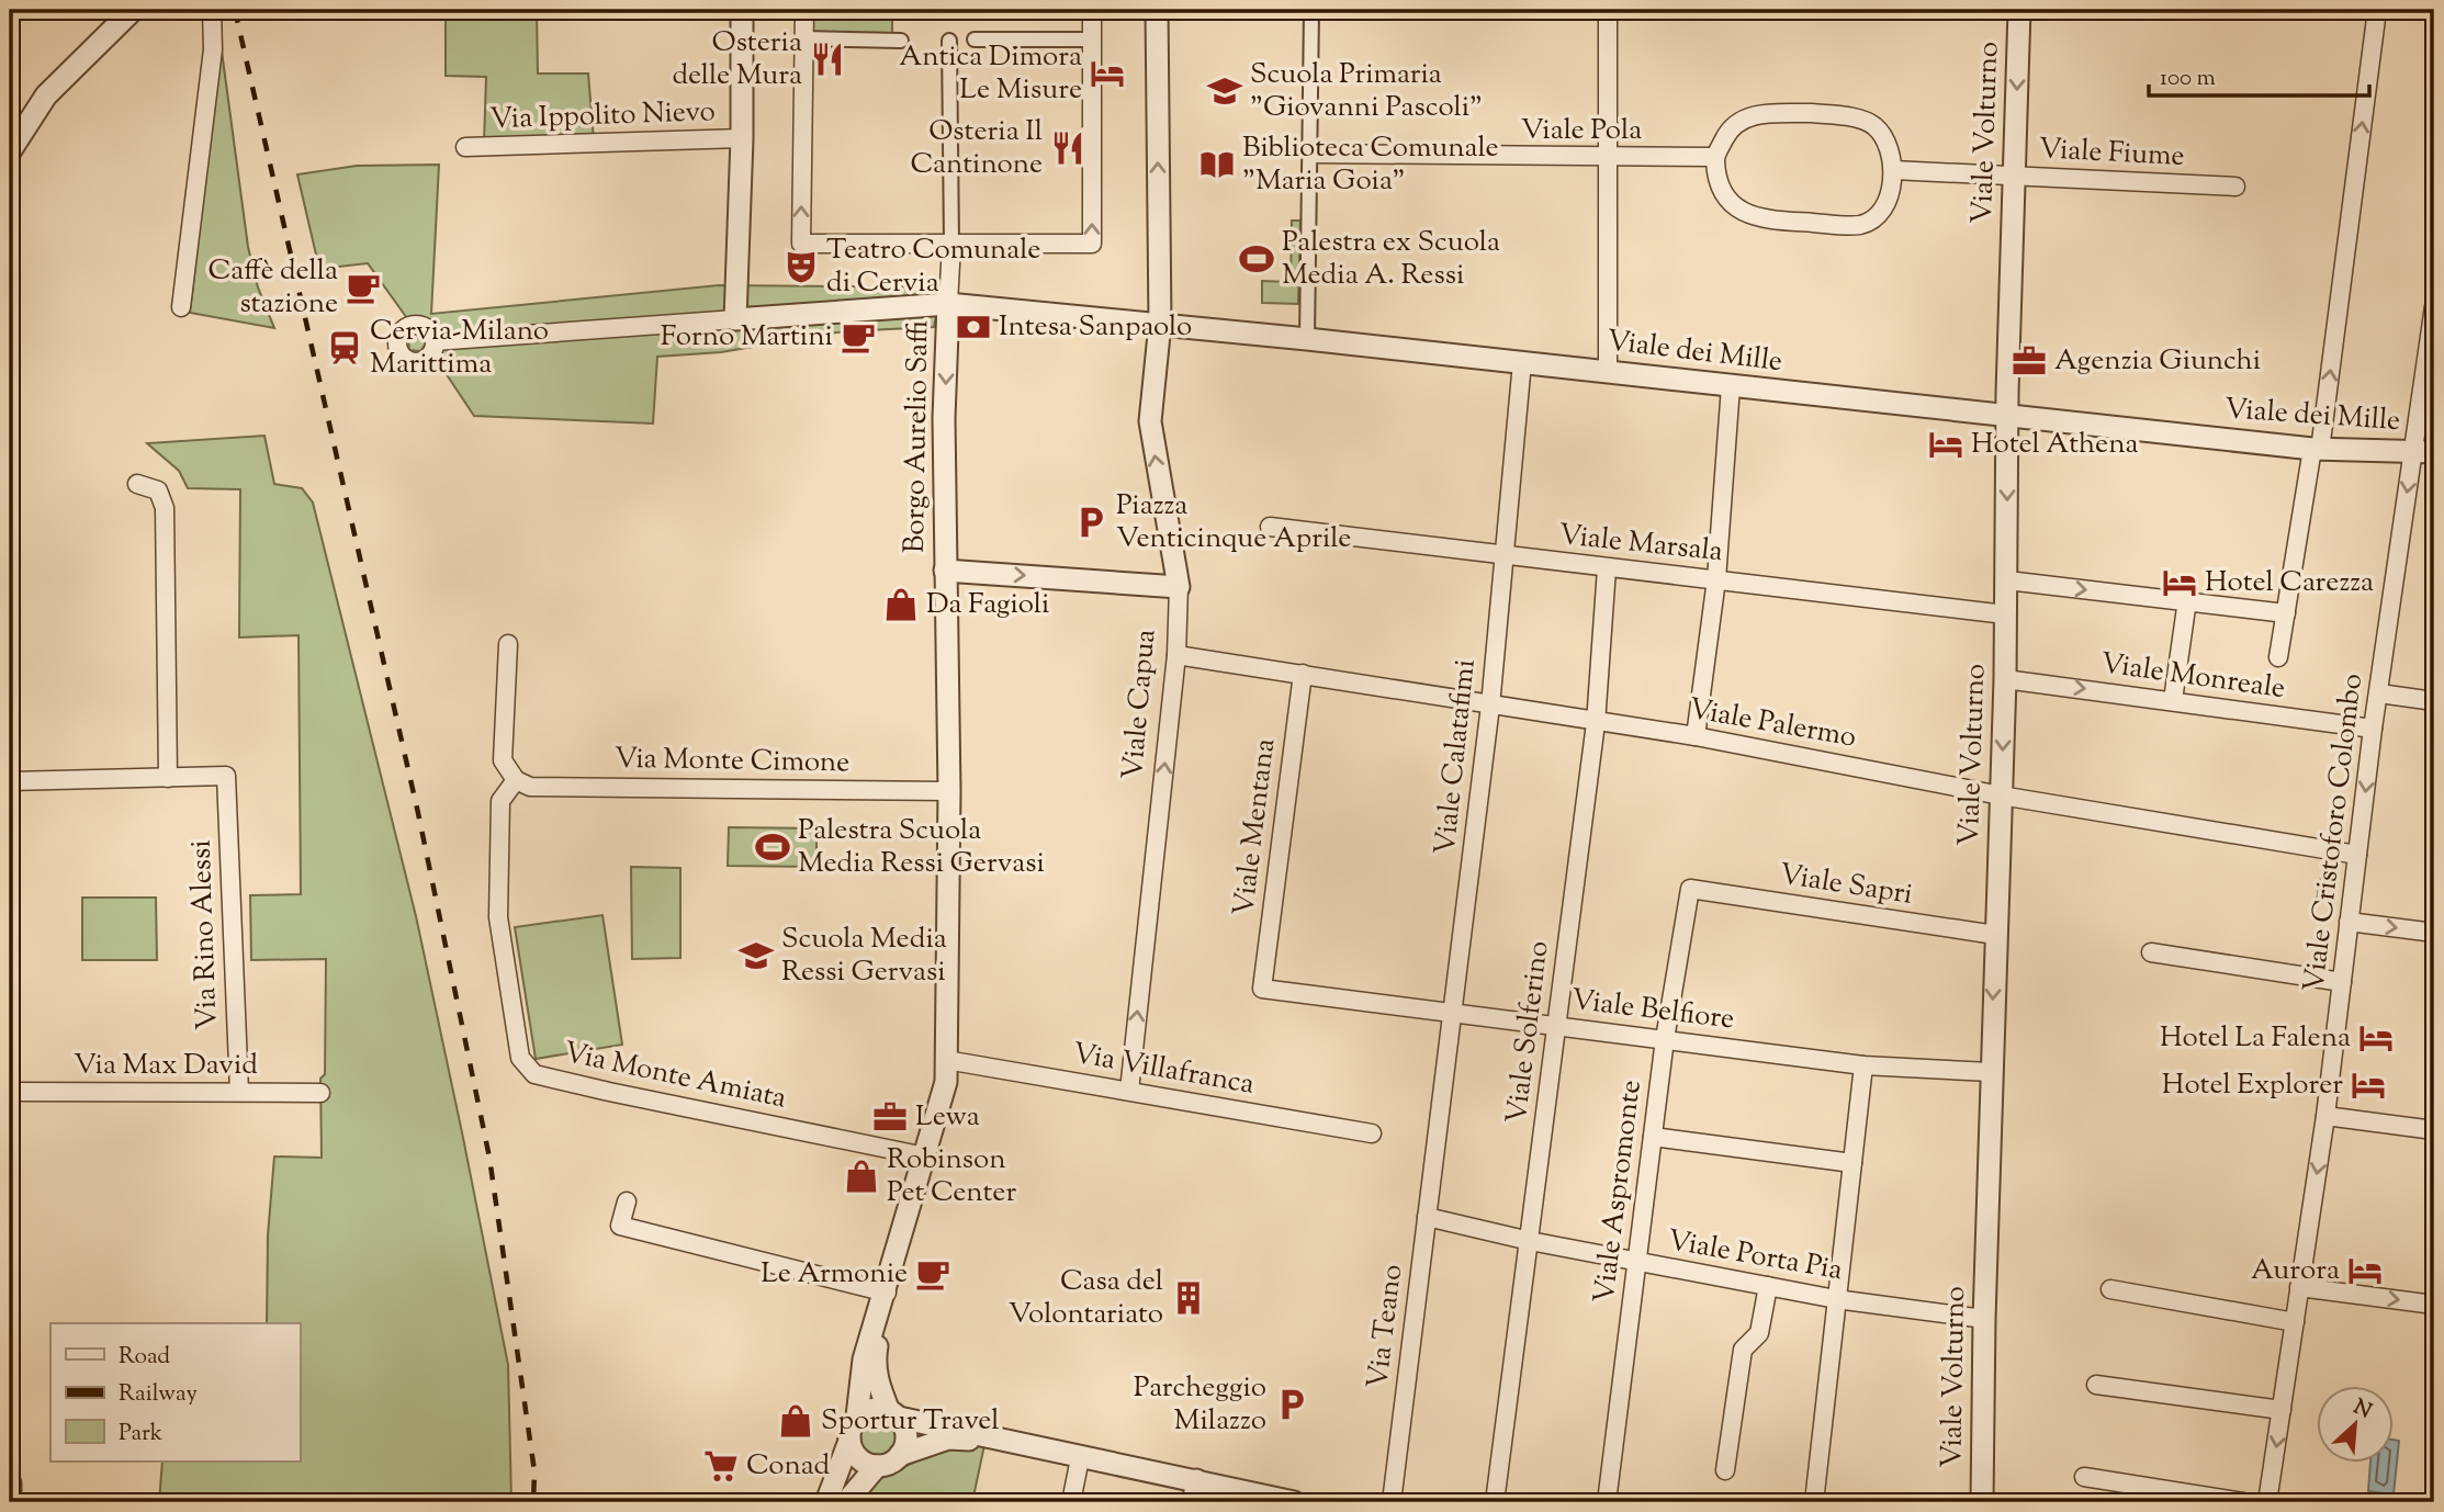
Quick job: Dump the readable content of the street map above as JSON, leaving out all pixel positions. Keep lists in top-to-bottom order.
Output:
{
  "streets": {
    "street": [
      "Via Ippolito Nievo",
      "Viale Pola",
      "Viale Volturno",
      "Viale Fiume",
      "Viale dei Mille",
      "Borgo Aurelio Saffi",
      "Viale Marsala",
      "Viale Monreale",
      "Viale Capua",
      "Viale Palermo",
      "Viale Calatafimi",
      "Via Monte Cimone",
      "Viale Mentana",
      "Viale Cristoforo Colombo",
      "Viale Sapri",
      "Via Rino Alessi",
      "Viale Belfiore",
      "Viale Solferino",
      "Via Max David",
      "Via Villafranca",
      "Via Monte Amiata",
      "Viale Aspromonte",
      "Viale Porta Pia",
      "Via Teano"
    ]
  },
  "crossings": [
    ["Viale Pola", "Viale Fiume"],
    ["Viale Volturno", "Viale Fiume"],
    ["Viale Volturno", "Viale dei Mille"],
    ["Viale Volturno", "Viale Marsala"],
    ["Viale Volturno", "Viale Monreale"],
    ["Viale Volturno", "Viale Palermo"],
    ["Viale Volturno", "Viale Sapri"],
    ["Viale Volturno", "Viale Belfiore"],
    ["Viale Volturno", "Viale Porta Pia"],
    ["Viale dei Mille", "Borgo Aurelio Saffi"],
    ["Viale dei Mille", "Viale Capua"],
    ["Viale dei Mille", "Viale Calatafimi"],
    ["Viale dei Mille", "Viale Cristoforo Colombo"],
    ["Borgo Aurelio Saffi", "Via Monte Cimone"],
    ["Borgo Aurelio Saffi", "Via Villafranca"],
    ["Borgo Aurelio Saffi", "Via Monte Amiata"],
    ["Viale Marsala", "Viale Calatafimi"],
    ["Viale Marsala", "Viale Solferino"],
    ["Viale Monreale", "Viale Cristoforo Colombo"],
    ["Viale Capua", "Viale Palermo"],
    ["Viale Capua", "Via Villafranca"],
    ["Viale Palermo", "Viale Calatafimi"],
    ["Viale Palermo", "Viale Mentana"],
    ["Viale Palermo", "Viale Cristoforo Colombo"],
    ["Viale Palermo", "Viale Solferino"],
    ["Viale Calatafimi", "Viale Belfiore"],
    ["Viale Calatafimi", "Via Teano"],
    ["Via Monte Cimone", "Via Monte Amiata"],
    ["Viale Mentana", "Viale Belfiore"],
    ["Viale Sapri", "Viale Aspromonte"],
    ["Via Rino Alessi", "Via Max David"],
    ["Viale Belfiore", "Viale Solferino"],
    ["Viale Belfiore", "Viale Aspromonte"],
    ["Viale Solferino", "Viale Porta Pia"],
    ["Viale Aspromonte", "Viale Porta Pia"],
    ["Viale Porta Pia", "Via Teano"]
  ],
  "one_way": ["Viale Volturno"],
  "places": {
    "restaurant": ["Osteria delle Mura", "Osteria Il Cantinone"],
    "hotel": [
      "Antica Dimora Le Misure",
      "Hotel Athena",
      "Hotel Carezza",
      "Hotel La Falena",
      "Hotel Explorer",
      "Aurora"
    ],
    "school or university": ["Scuola Primaria \"Giovanni Pascoli\"", "Scuola Media Ressi Gervasi"],
    "library": ["Biblioteca Comunale \"Maria Goia\""],
    "sports": ["Palestra ex Scuola Media A. Ressi", "Palestra Scuola Media Ressi Gervasi"],
    "theatre": ["Teatro Comunale di Cervia"],
    "cafe": ["Caffè della stazione", "Forno Martini", "Le Armonie"],
    "bank": ["Intesa Sanpaolo"],
    "station": ["Cervia-Milano Marittima"],
    "office": ["Agenzia Giunchi", "Lewa"],
    "parking": ["Piazza Venticinque Aprile", "Parcheggio Milazzo"],
    "shop": ["Da Fagioli", "Robinson Pet Center", "Sportur Travel"],
    "building": ["Casa del Volontariato"],
    "supermarket": ["Conad"]
  },
  "legend": ["Road", "Railway", "Park"],
  "scale_bar": "100 m",
  "north": "top right"
}
